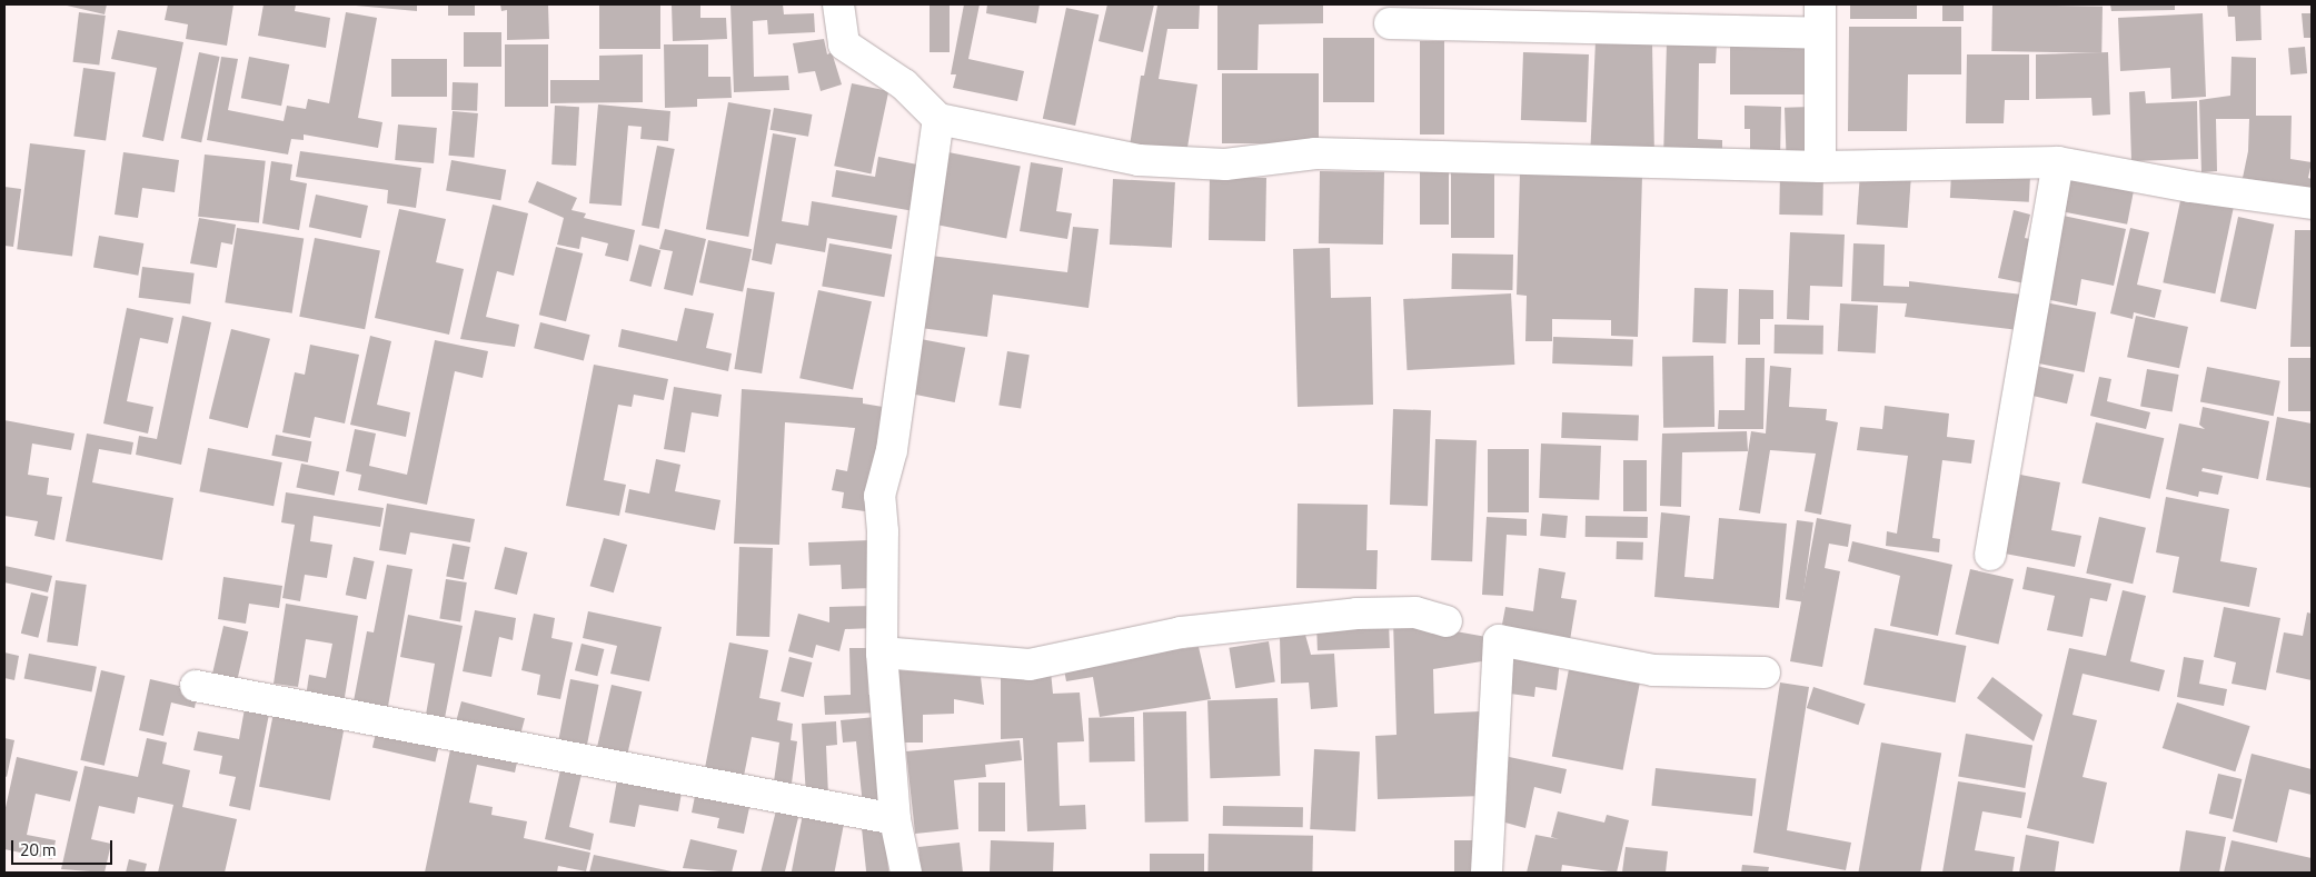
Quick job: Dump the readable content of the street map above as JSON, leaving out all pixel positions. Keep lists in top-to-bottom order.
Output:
{
  "scale_bar": "20 m"
}
